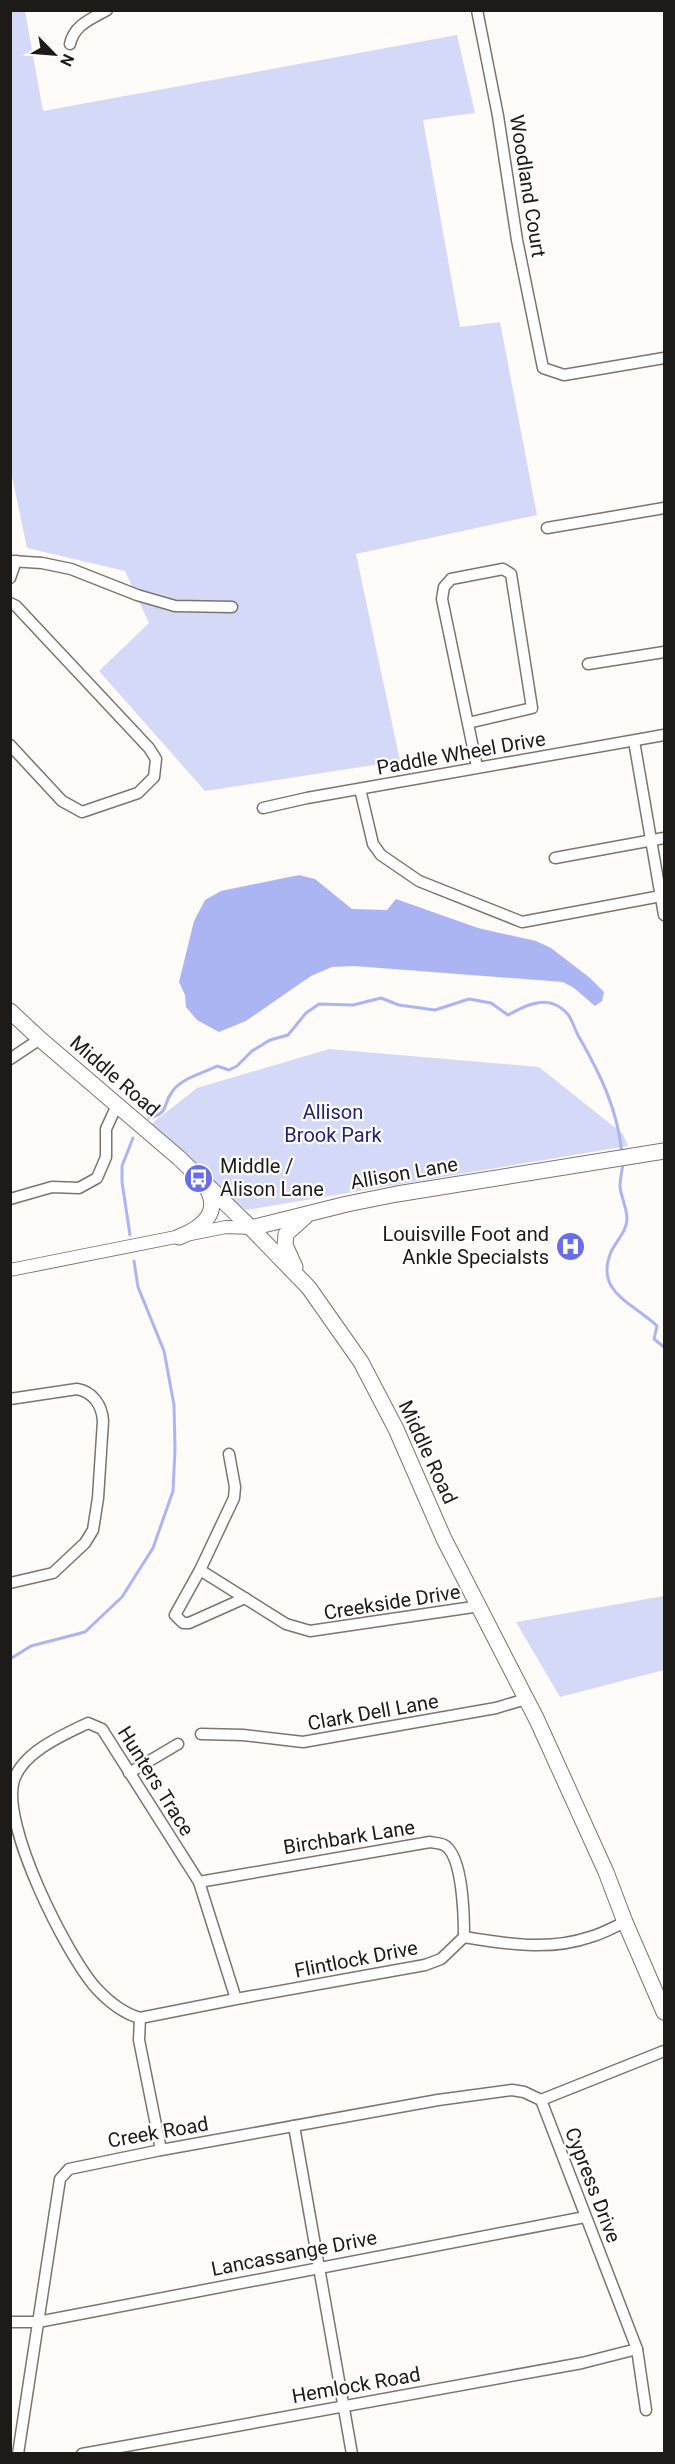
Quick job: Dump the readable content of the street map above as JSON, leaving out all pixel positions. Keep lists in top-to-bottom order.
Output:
{
  "streets": {
    "main road": ["Middle Road", "Allison Lane"],
    "street": [
      "Woodland Court",
      "Paddle Wheel Drive",
      "Creekside Drive",
      "Clark Dell Lane",
      "Hunters Trace",
      "Birchbark Lane",
      "Flintlock Drive",
      "Creek Road",
      "Cypress Drive",
      "Lancassange Drive",
      "Hemlock Road"
    ]
  },
  "crossings": [
    ["Middle Road", "Allison Lane"],
    ["Middle Road", "Creekside Drive"],
    ["Middle Road", "Clark Dell Lane"],
    ["Hunters Trace", "Birchbark Lane"],
    ["Hunters Trace", "Flintlock Drive"],
    ["Birchbark Lane", "Flintlock Drive"],
    ["Creek Road", "Cypress Drive"],
    ["Creek Road", "Lancassange Drive"],
    ["Cypress Drive", "Lancassange Drive"],
    ["Cypress Drive", "Hemlock Road"]
  ],
  "parks": ["Allison Brook Park"],
  "places": {
    "bus stop": ["Middle / Alison Lane"],
    "hospital": ["Louisville Foot and Ankle Specialsts"]
  },
  "north": "bottom right"
}
